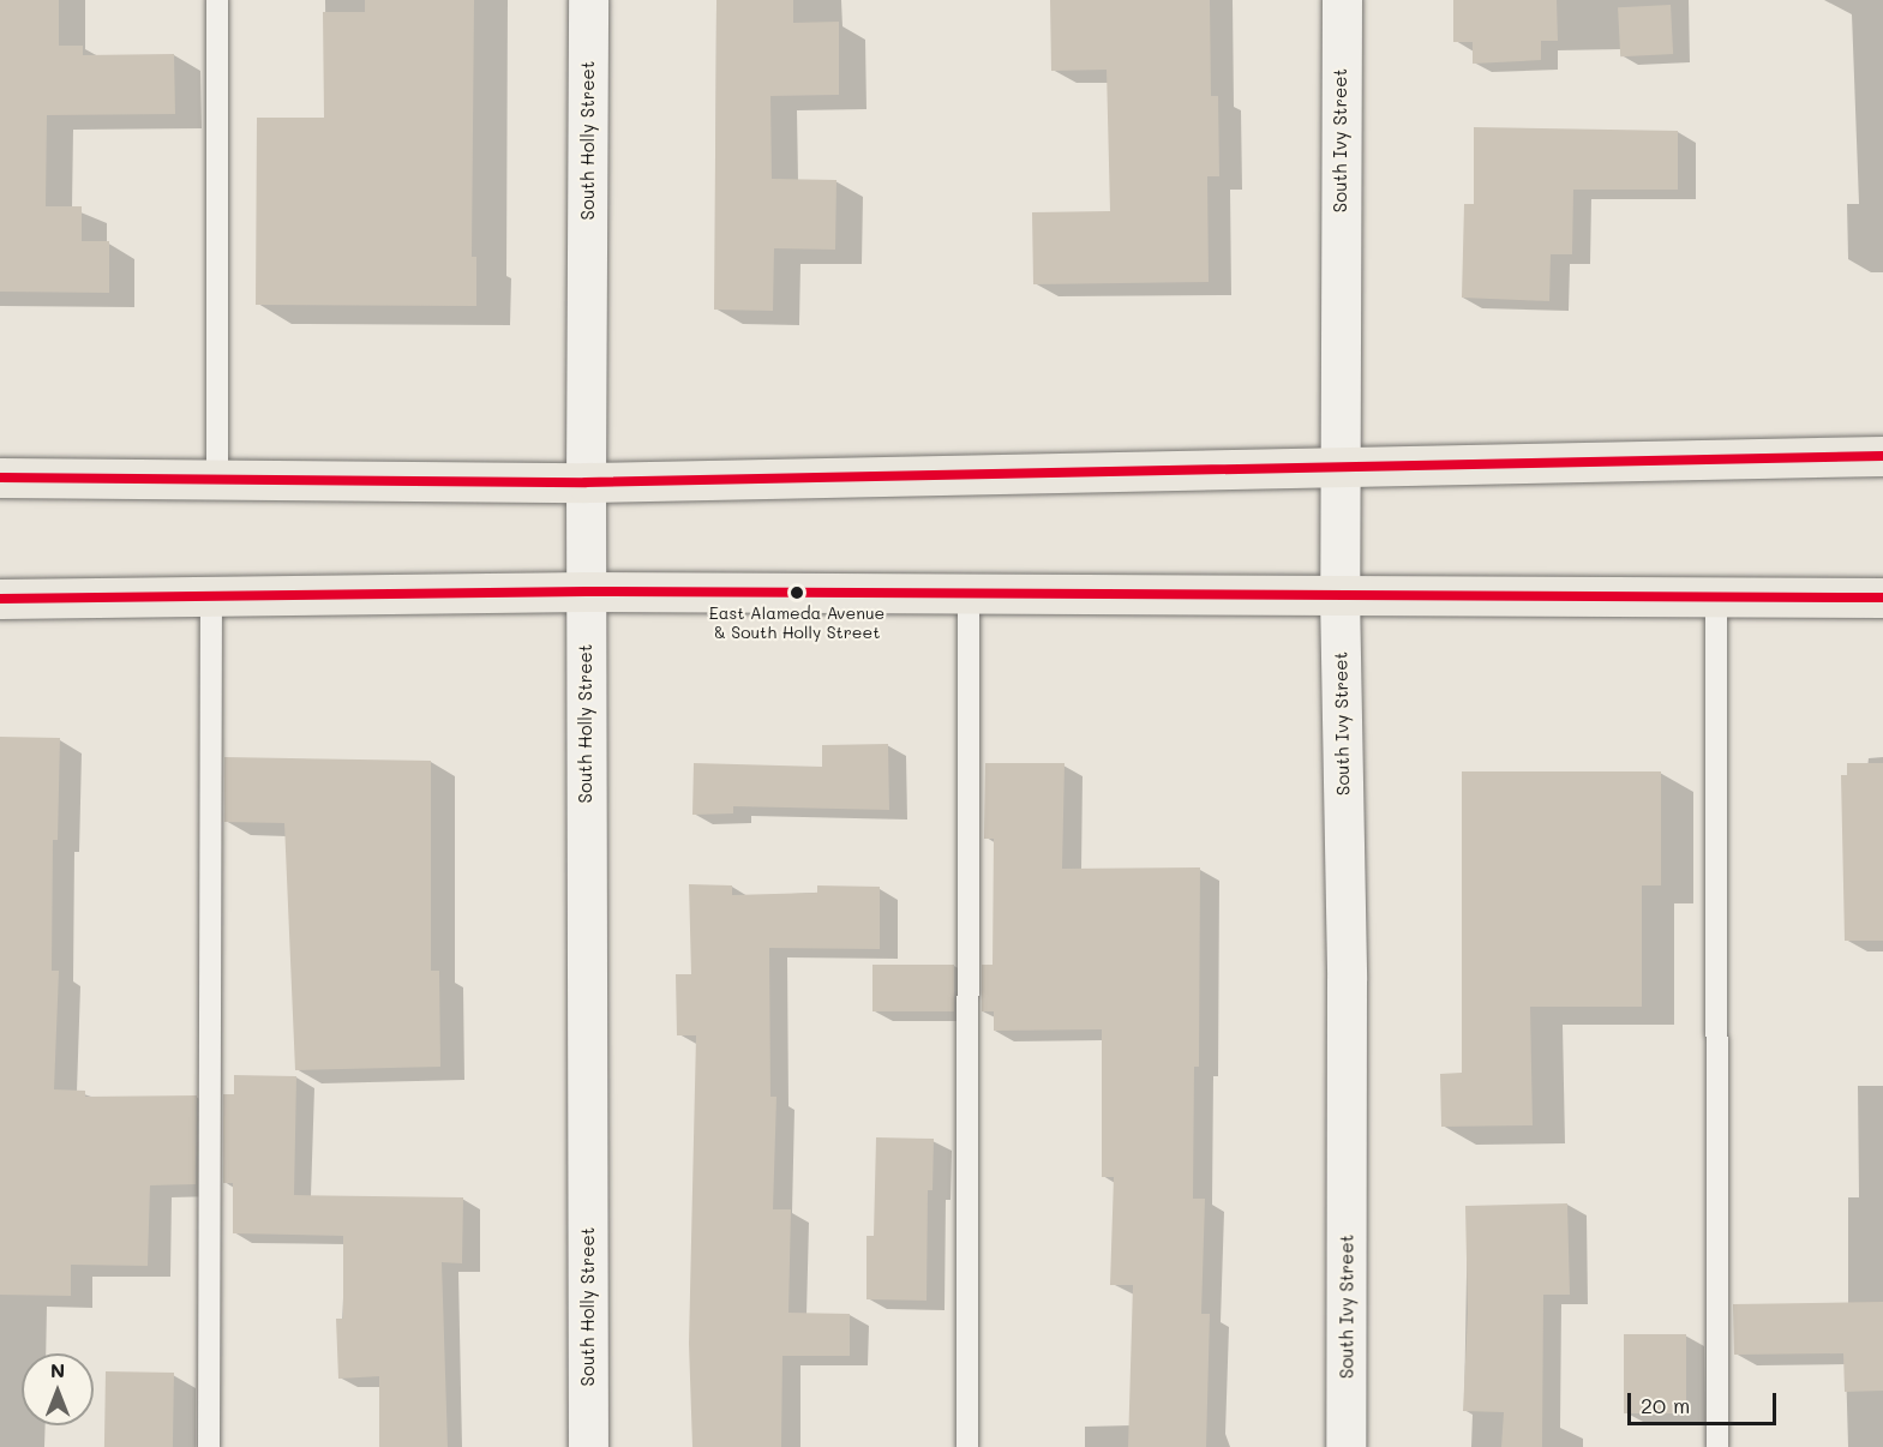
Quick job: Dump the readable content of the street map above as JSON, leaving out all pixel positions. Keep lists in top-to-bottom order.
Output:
{
  "streets": {
    "street": ["South Holly Street", "South Ivy Street"]
  },
  "places": ["East Alameda Avenue & South Holly Street"],
  "scale_bar": "20 m",
  "north": "top"
}
